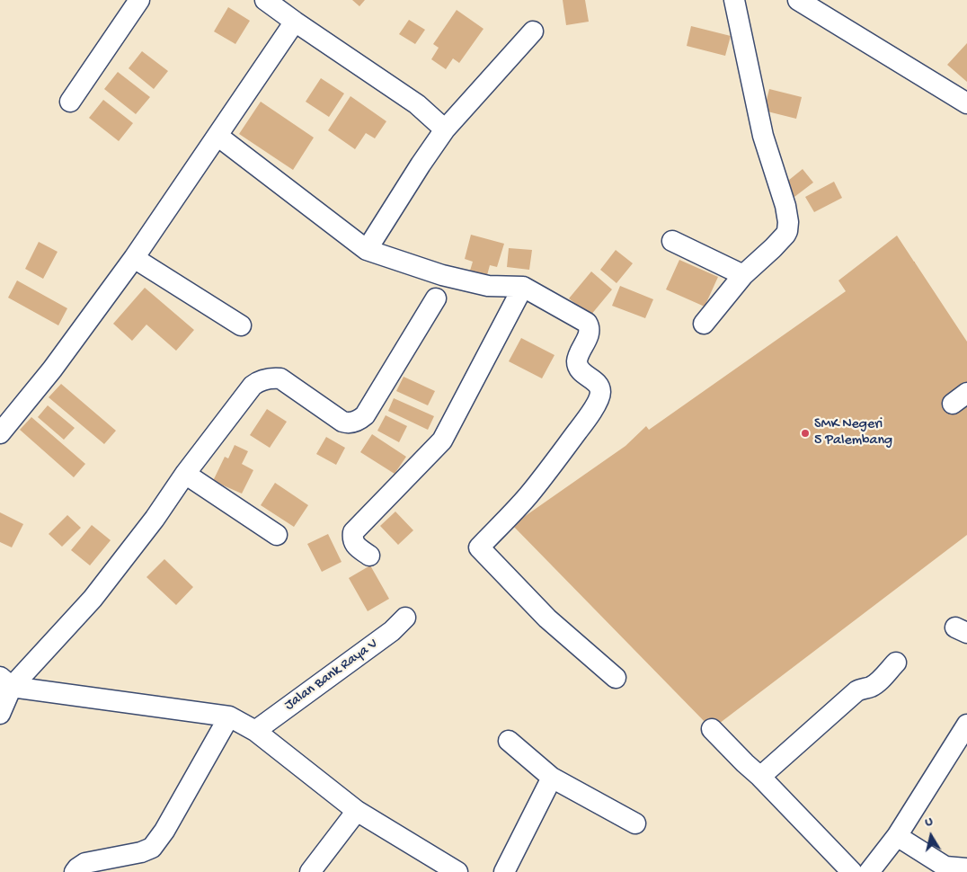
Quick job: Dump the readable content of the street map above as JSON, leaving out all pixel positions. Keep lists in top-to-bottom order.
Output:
{
  "streets": {
    "street": ["Jalan Bank Raya V"]
  },
  "places": ["SMK Negeri 5 Palembang"],
  "north": "top"
}
